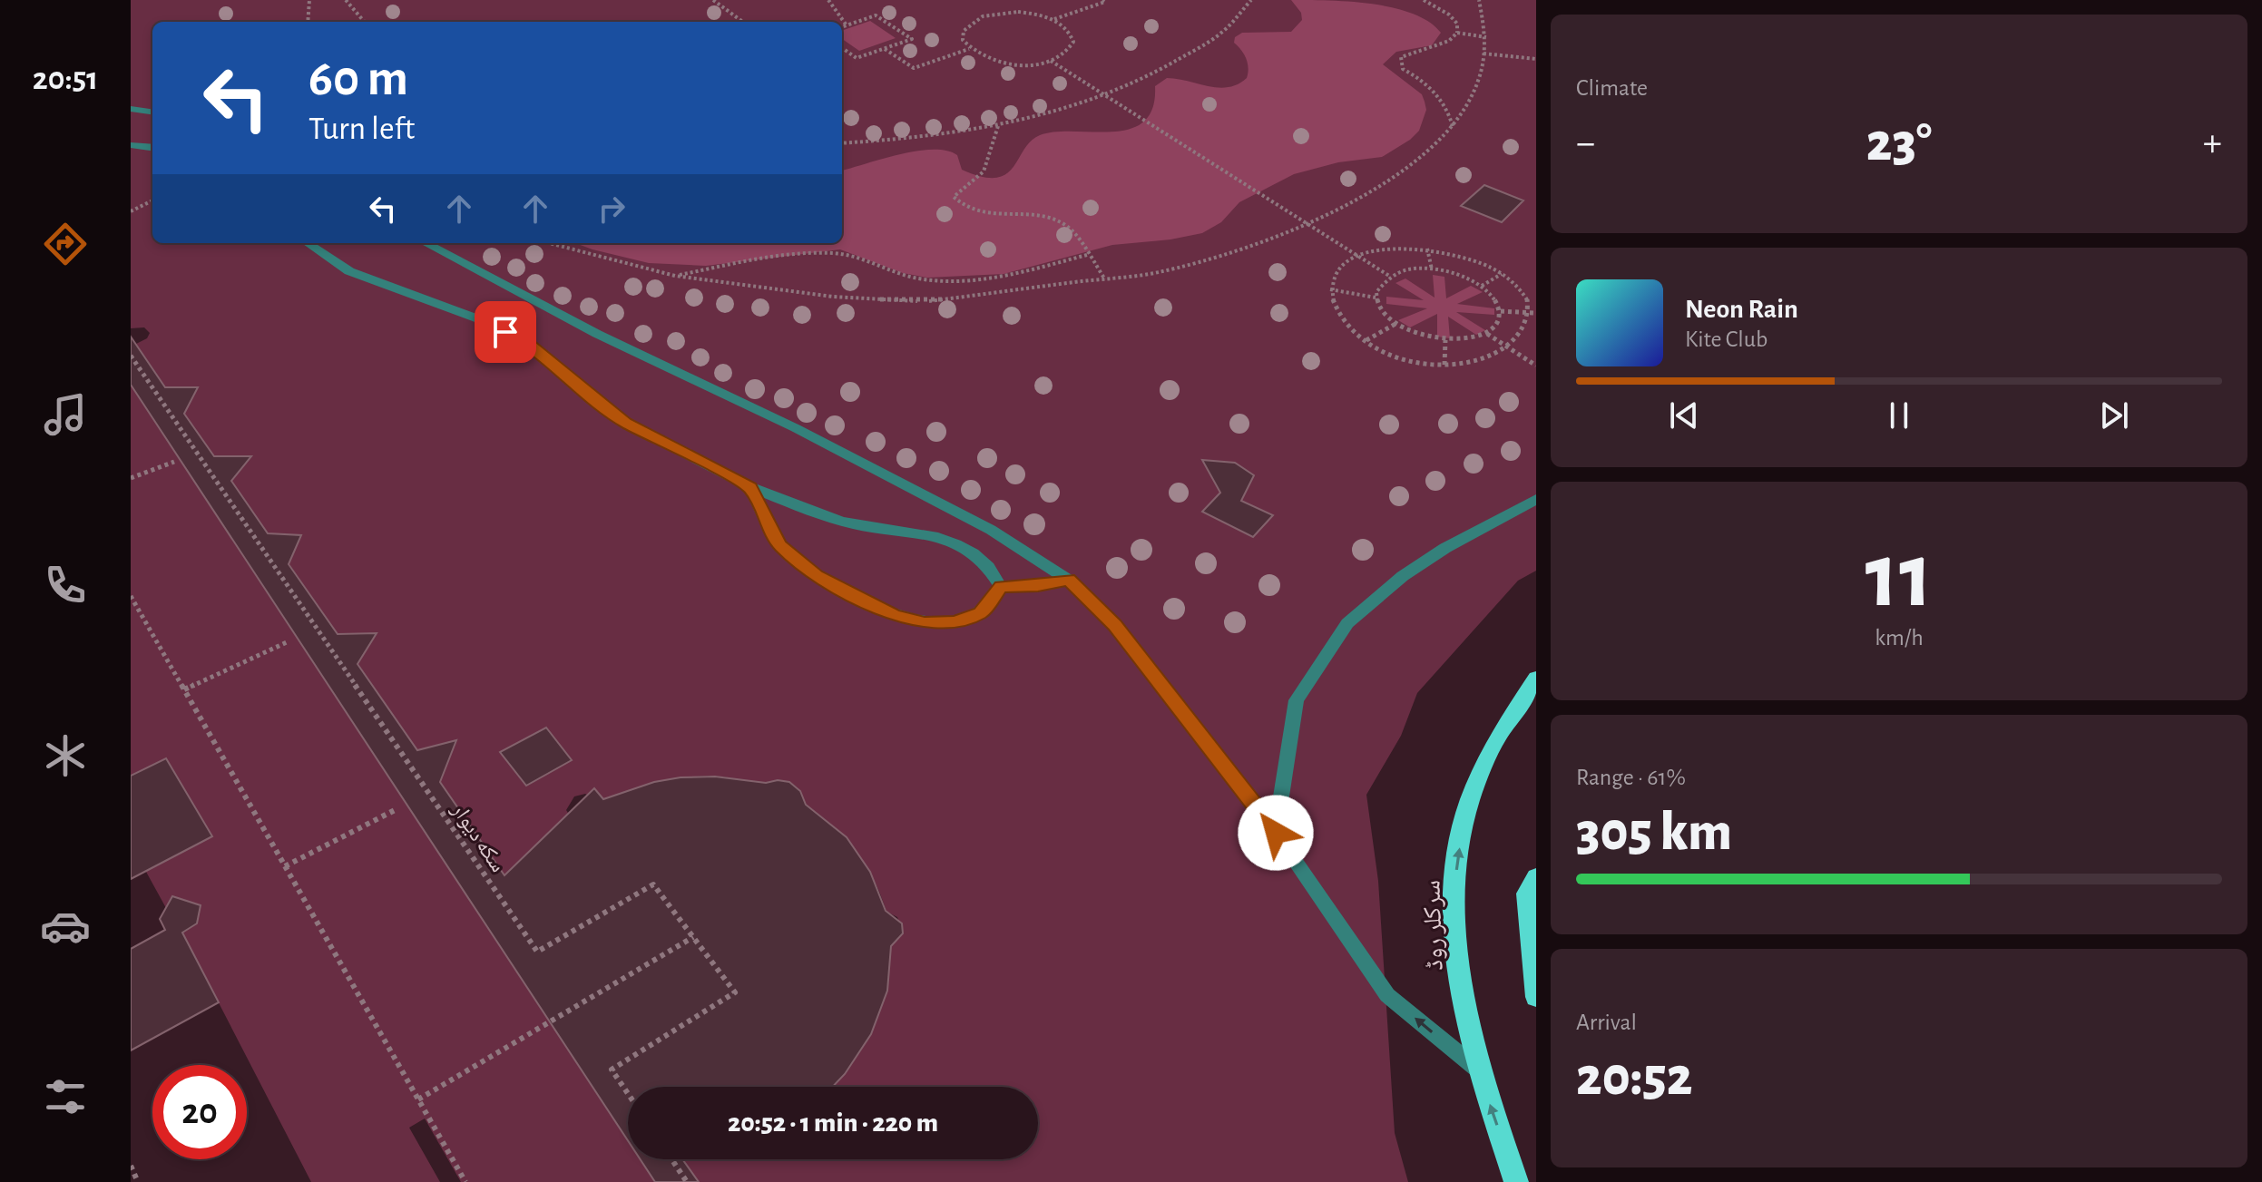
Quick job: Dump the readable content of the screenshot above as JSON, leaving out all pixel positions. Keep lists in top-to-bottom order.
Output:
{
  "streets": {
    "main road": ["سرکلر روڈ"],
    "path": ["سکه دیوار"]
  },
  "one_way": ["سرکلر روڈ"],
  "page": {
    "tabs": "20:51",
    "tile": [
      "Climate",
      ["11", "km/h"],
      ["Range · 61%", "305 km"],
      ["Arrival", "20:52"]
    ],
    "turn": ["60 m", "Turn left"],
    "heat": ["−", "23°", "+"],
    "song": ["Neon Rain", "Kite Club"],
    "limit": "20",
    "trip": "20:52 · 1 min · 220 m"
  }
}
